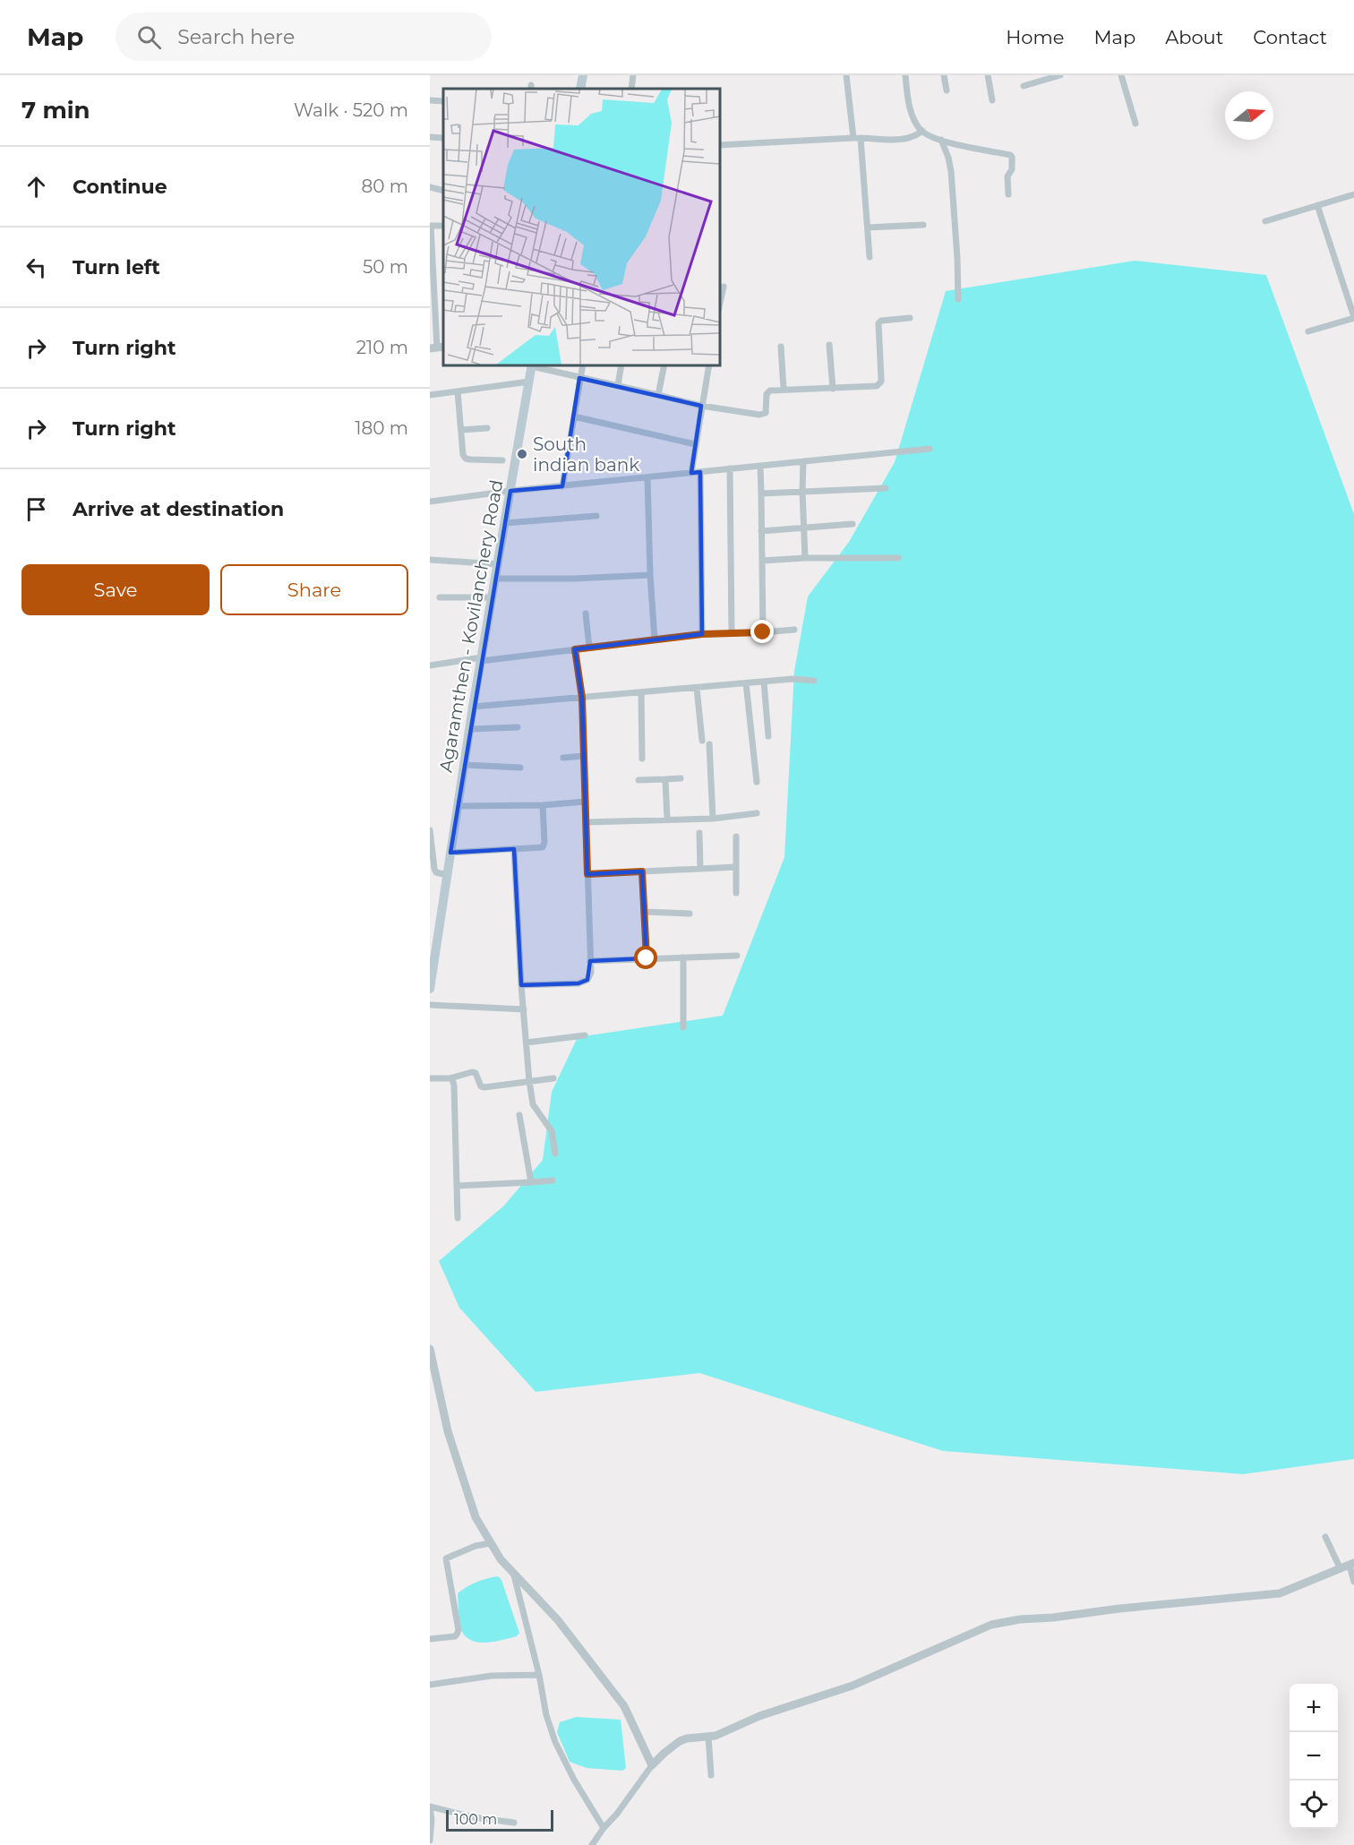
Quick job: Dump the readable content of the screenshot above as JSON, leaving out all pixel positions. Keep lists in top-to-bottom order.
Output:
{
  "streets": {
    "main road": ["Agaramthen - Kovilanchery Road"]
  },
  "places": ["South indian bank"],
  "scale_bar": "100 m",
  "north": "right",
  "page": {
    "header": "Map",
    "search": "Search here",
    "nav": [
      "Home",
      "Map",
      "About",
      "Contact"
    ],
    "heading": ["7 min", "Walk · 520 m"],
    "list": [
      ["Continue", "80 m"],
      ["Turn left", "50 m"],
      ["Turn right", "210 m"],
      ["Turn right", "180 m"],
      "Arrive at destination"
    ],
    "buttons": ["Save", "Share"],
    "map_buttons": ["+", "−"],
    "scale": "100 m"
  }
}
